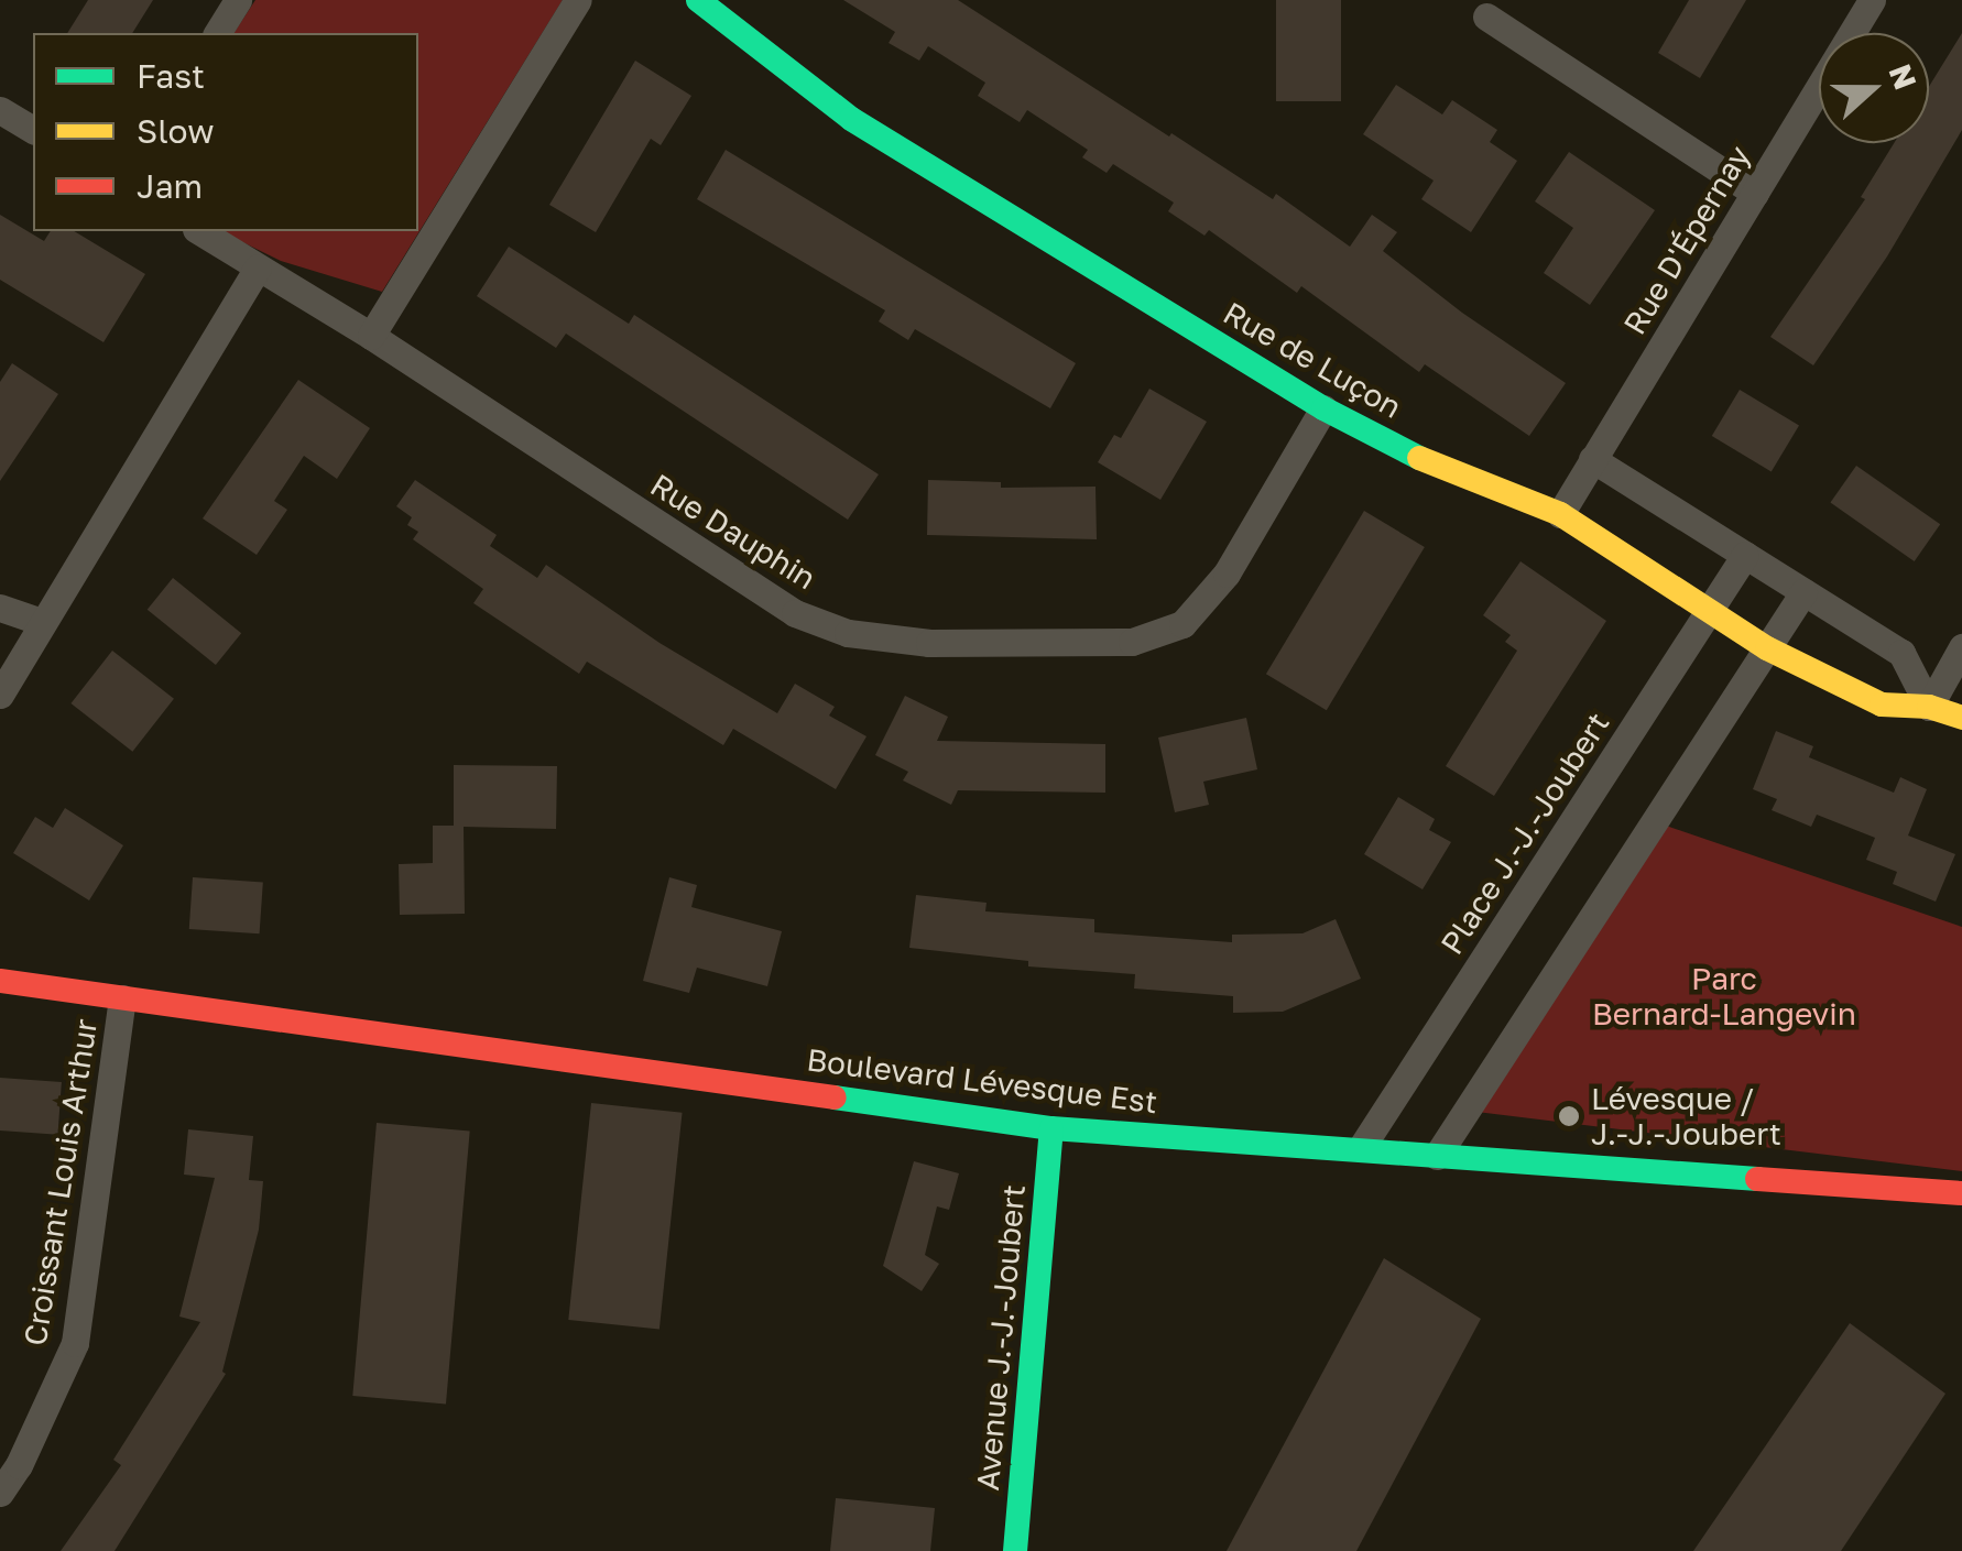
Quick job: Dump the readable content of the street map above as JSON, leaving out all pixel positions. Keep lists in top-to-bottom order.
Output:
{
  "streets": {
    "street": [
      "Rue D'Épernay",
      "Rue de Luçon",
      "Rue Dauphin",
      "Place J.-J.-Joubert",
      "Boulevard Lévesque Est",
      "Croissant Louis Arthur",
      "Avenue J.-J.-Joubert"
    ]
  },
  "crossings": [
    ["Rue D'Épernay", "Rue de Luçon"],
    ["Rue de Luçon", "Rue Dauphin"],
    ["Rue de Luçon", "Place J.-J.-Joubert"],
    ["Place J.-J.-Joubert", "Boulevard Lévesque Est"],
    ["Boulevard Lévesque Est", "Croissant Louis Arthur"],
    ["Boulevard Lévesque Est", "Avenue J.-J.-Joubert"]
  ],
  "parks": ["Parc Bernard-Langevin"],
  "places": ["Lévesque / J.-J.-Joubert"],
  "legend": ["Fast", "Slow", "Jam"],
  "north": "right"
}
